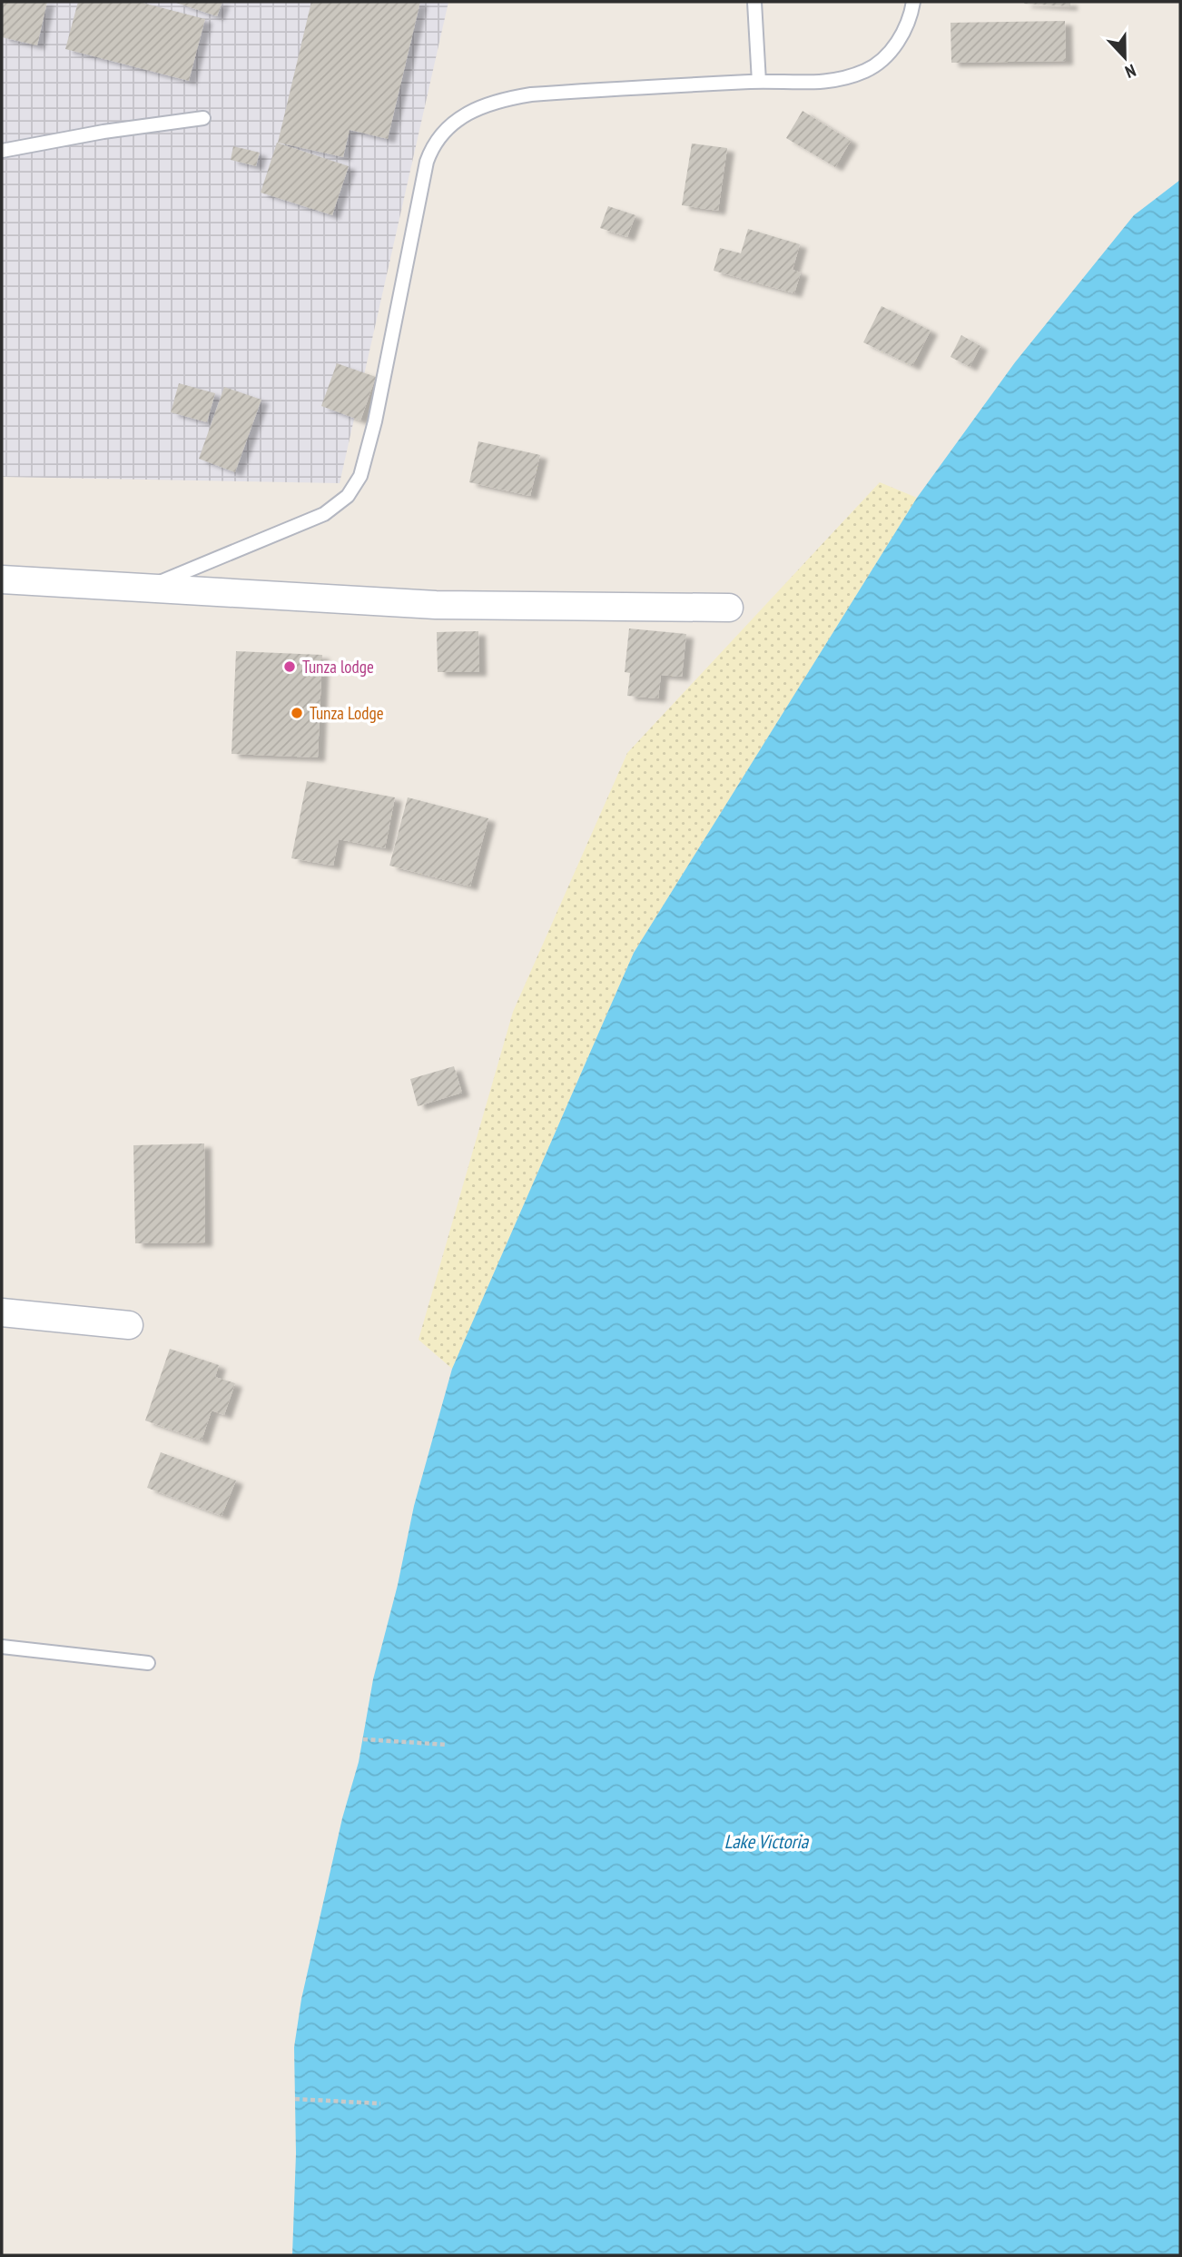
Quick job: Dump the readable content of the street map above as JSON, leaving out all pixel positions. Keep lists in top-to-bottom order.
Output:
{
  "water": ["Lake Victoria"],
  "places": ["Tunza lodge", "Tunza Lodge"],
  "north": "bottom"
}
